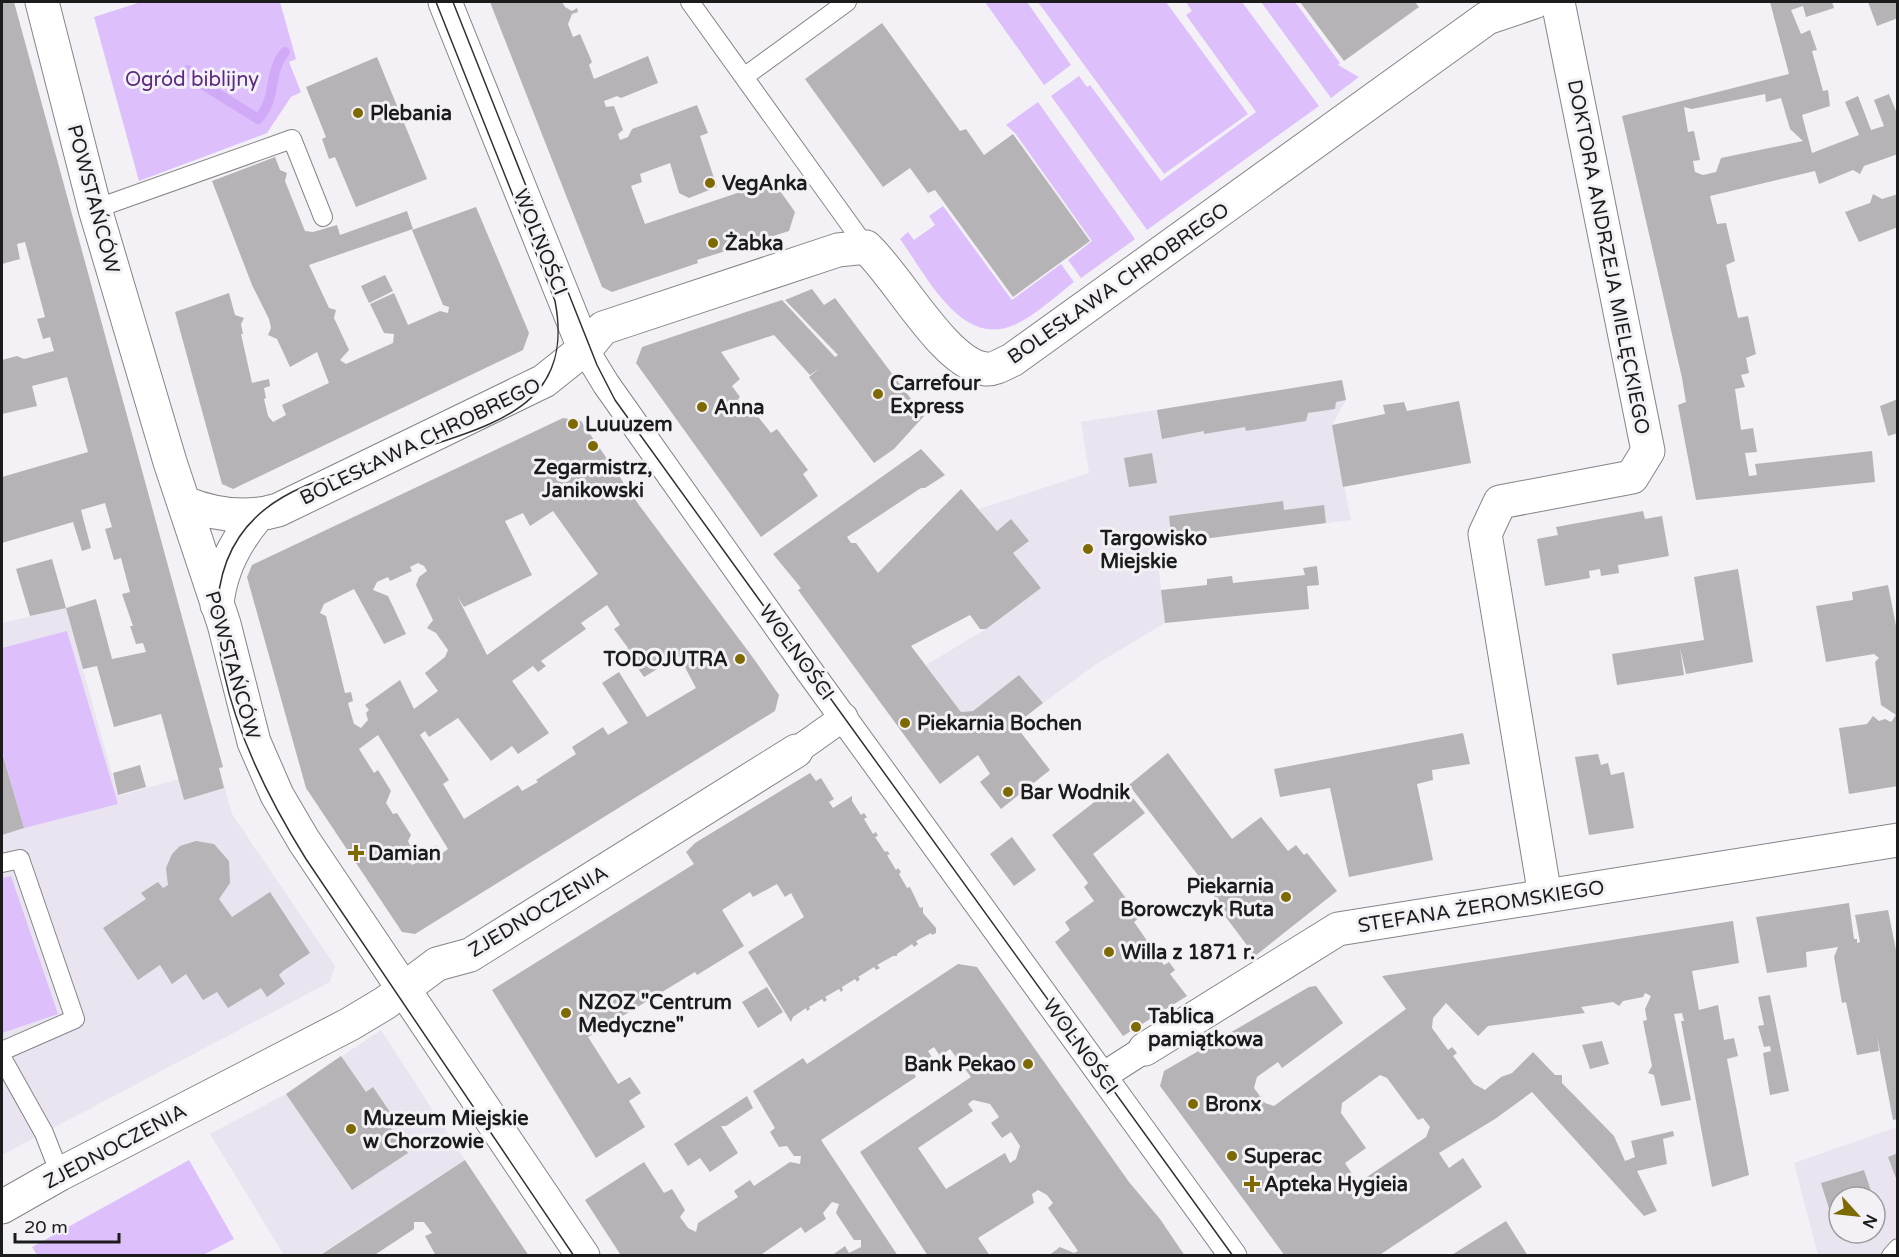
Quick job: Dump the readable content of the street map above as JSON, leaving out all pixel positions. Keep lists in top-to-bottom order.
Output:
{
  "streets": {
    "street": [
      "POWSTAŃCÓW",
      "WOLNOŚCI",
      "DOKTORA ANDRZEJA MIELĘCKIEGO",
      "BOLESŁAWA CHROBREGO",
      "STEFANA ŻEROMSKIEGO",
      "ZJEDNOCZENIA"
    ]
  },
  "crossings": [
    ["POWSTAŃCÓW", "BOLESŁAWA CHROBREGO"],
    ["POWSTAŃCÓW", "ZJEDNOCZENIA"],
    ["WOLNOŚCI", "BOLESŁAWA CHROBREGO"],
    ["WOLNOŚCI", "STEFANA ŻEROMSKIEGO"],
    ["WOLNOŚCI", "ZJEDNOCZENIA"],
    ["DOKTORA ANDRZEJA MIELĘCKIEGO", "STEFANA ŻEROMSKIEGO"]
  ],
  "parks": ["Ogród biblijny"],
  "places": {
    "other": [
      "Plebania",
      "VegAnka",
      "Żabka",
      "Carrefour Express",
      "Anna",
      "Luuuzem",
      "Zegarmistrz, Janikowski",
      "Targowisko Miejskie",
      "TODOJUTRA",
      "Piekarnia Bochen",
      "Bar Wodnik",
      "Piekarnia Borowczyk Ruta",
      "Willa z 1871 r.",
      "NZOZ \"Centrum Medyczne\"",
      "Tablica pamiątkowa",
      "Bank Pekao",
      "Bronx",
      "Muzeum Miejskie w Chorzowie",
      "Superac"
    ],
    "health": ["Damian", "Apteka Hygieia"]
  },
  "scale_bar": "20 m",
  "north": "bottom right"
}
